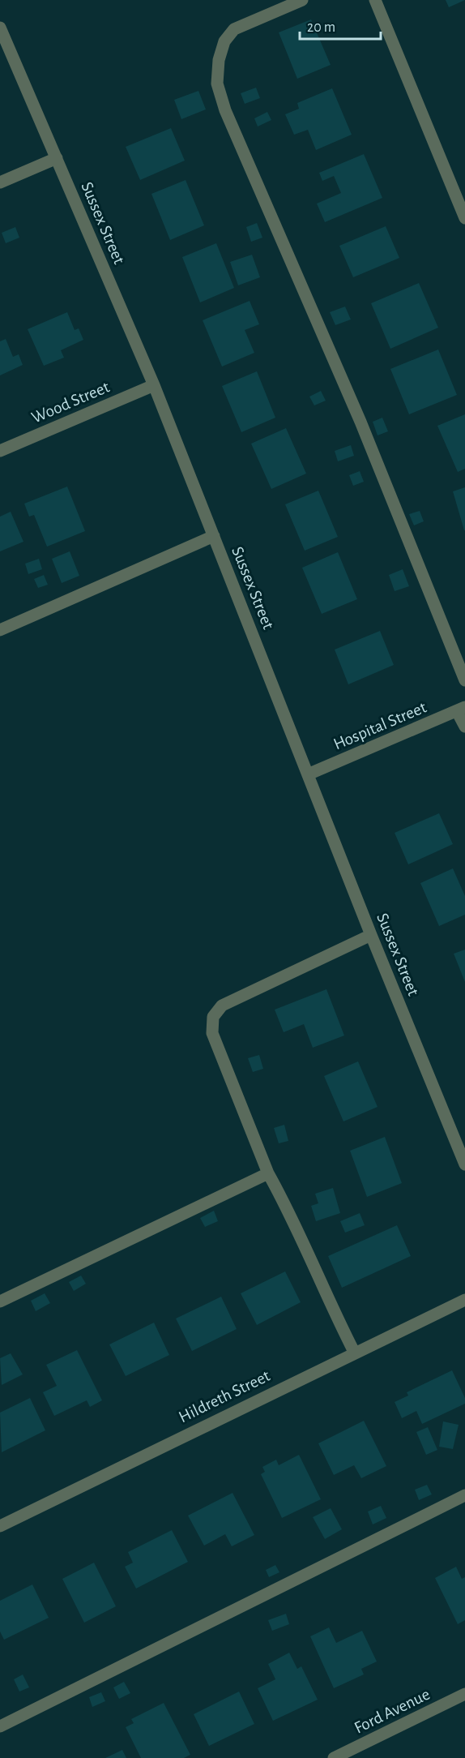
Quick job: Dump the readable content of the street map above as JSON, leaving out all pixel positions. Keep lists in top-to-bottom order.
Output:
{
  "streets": {
    "street": [
      "Sussex Street",
      "Wood Street",
      "Hospital Street",
      "Hildreth Street",
      "Ford Avenue"
    ]
  },
  "crossings": [
    ["Sussex Street", "Wood Street"],
    ["Sussex Street", "Hospital Street"]
  ],
  "scale_bar": "20 m"
}
